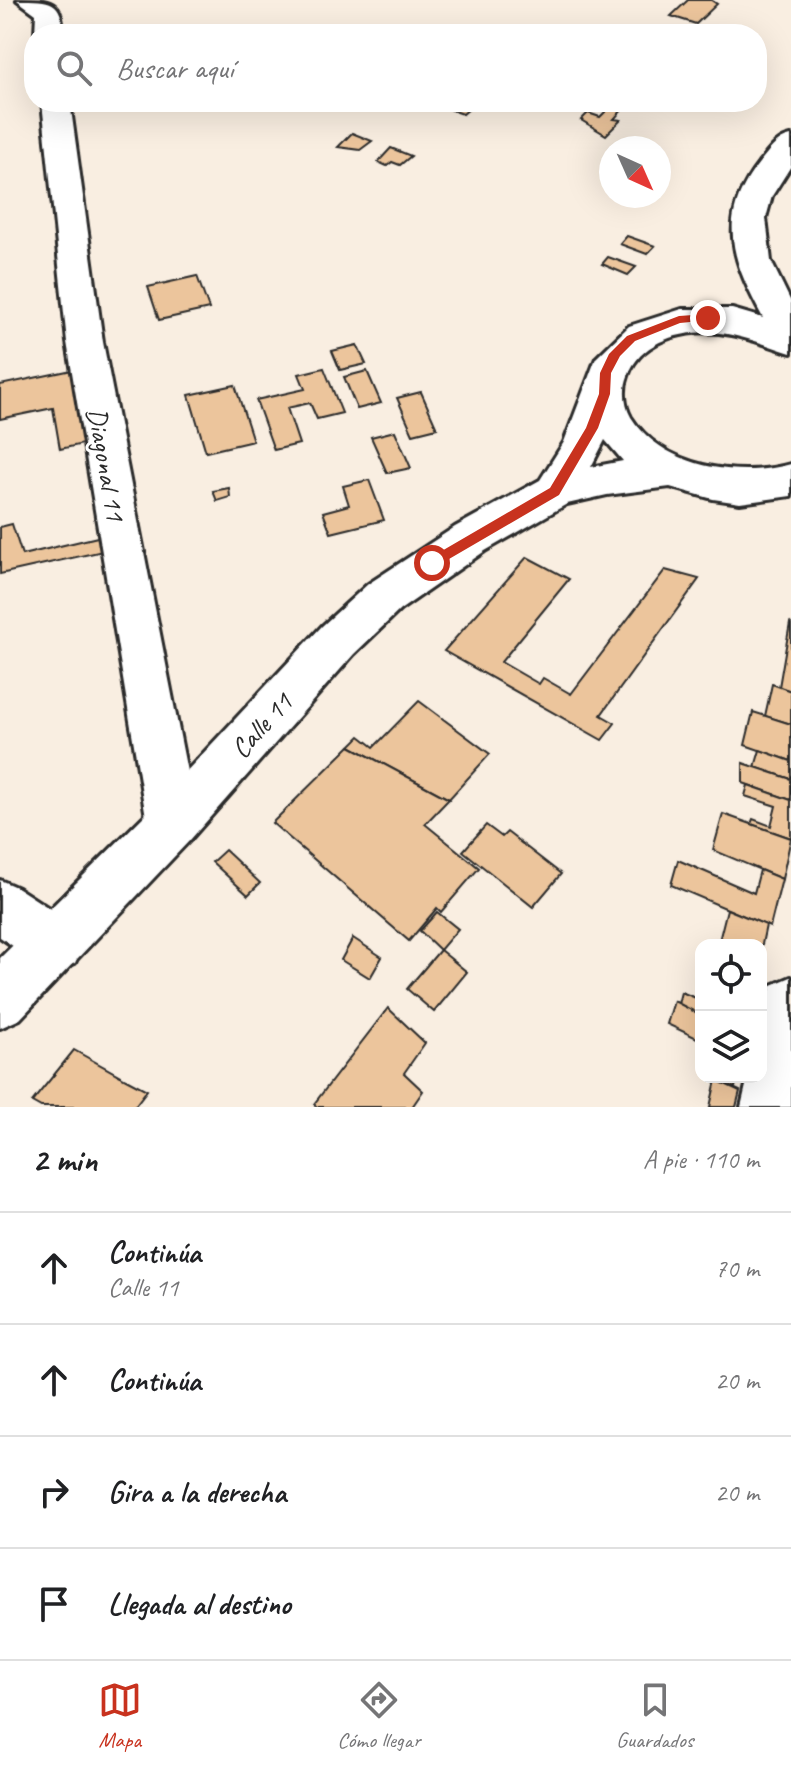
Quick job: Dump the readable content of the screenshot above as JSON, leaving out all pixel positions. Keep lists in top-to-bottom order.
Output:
{
  "streets": {
    "main road": ["Calle 11"],
    "street": ["Diagonal 11"]
  },
  "crossings": [
    ["Diagonal 11", "Calle 11"]
  ],
  "north": "bottom right",
  "page": {
    "search": "Buscar aquí",
    "heading": ["2 min", "A pie · 110 m"],
    "list": [
      ["Continúa", "Calle 11", "70 m"],
      ["Continúa", "20 m"],
      ["Gira a la derecha", "20 m"],
      "Llegada al destino"
    ],
    "nav": ["Mapa", "Cómo llegar", "Guardados"]
  }
}
